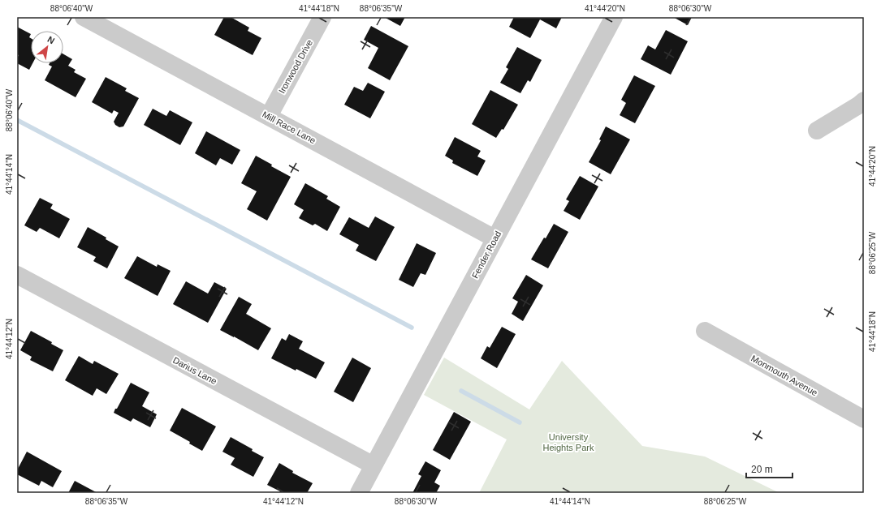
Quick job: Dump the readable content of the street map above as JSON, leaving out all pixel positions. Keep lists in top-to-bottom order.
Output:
{
  "streets": {
    "street": [
      "Ironwood Drive",
      "Mill Race Lane",
      "Fender Road",
      "Darius Lane",
      "Monmouth Avenue"
    ]
  },
  "crossings": [
    ["Ironwood Drive", "Mill Race Lane"],
    ["Mill Race Lane", "Fender Road"],
    ["Fender Road", "Darius Lane"]
  ],
  "parks": ["University Heights Park"],
  "scale_bar": "20 m",
  "north": "top right",
  "coordinates": [
    "88°06'40\"W",
    "41°44'18\"N",
    "88°06'35\"W",
    "41°44'20\"N",
    "88°06'30\"W",
    "41°44'14\"N",
    "88°06'25\"W",
    "41°44'12\"N"
  ]
}
